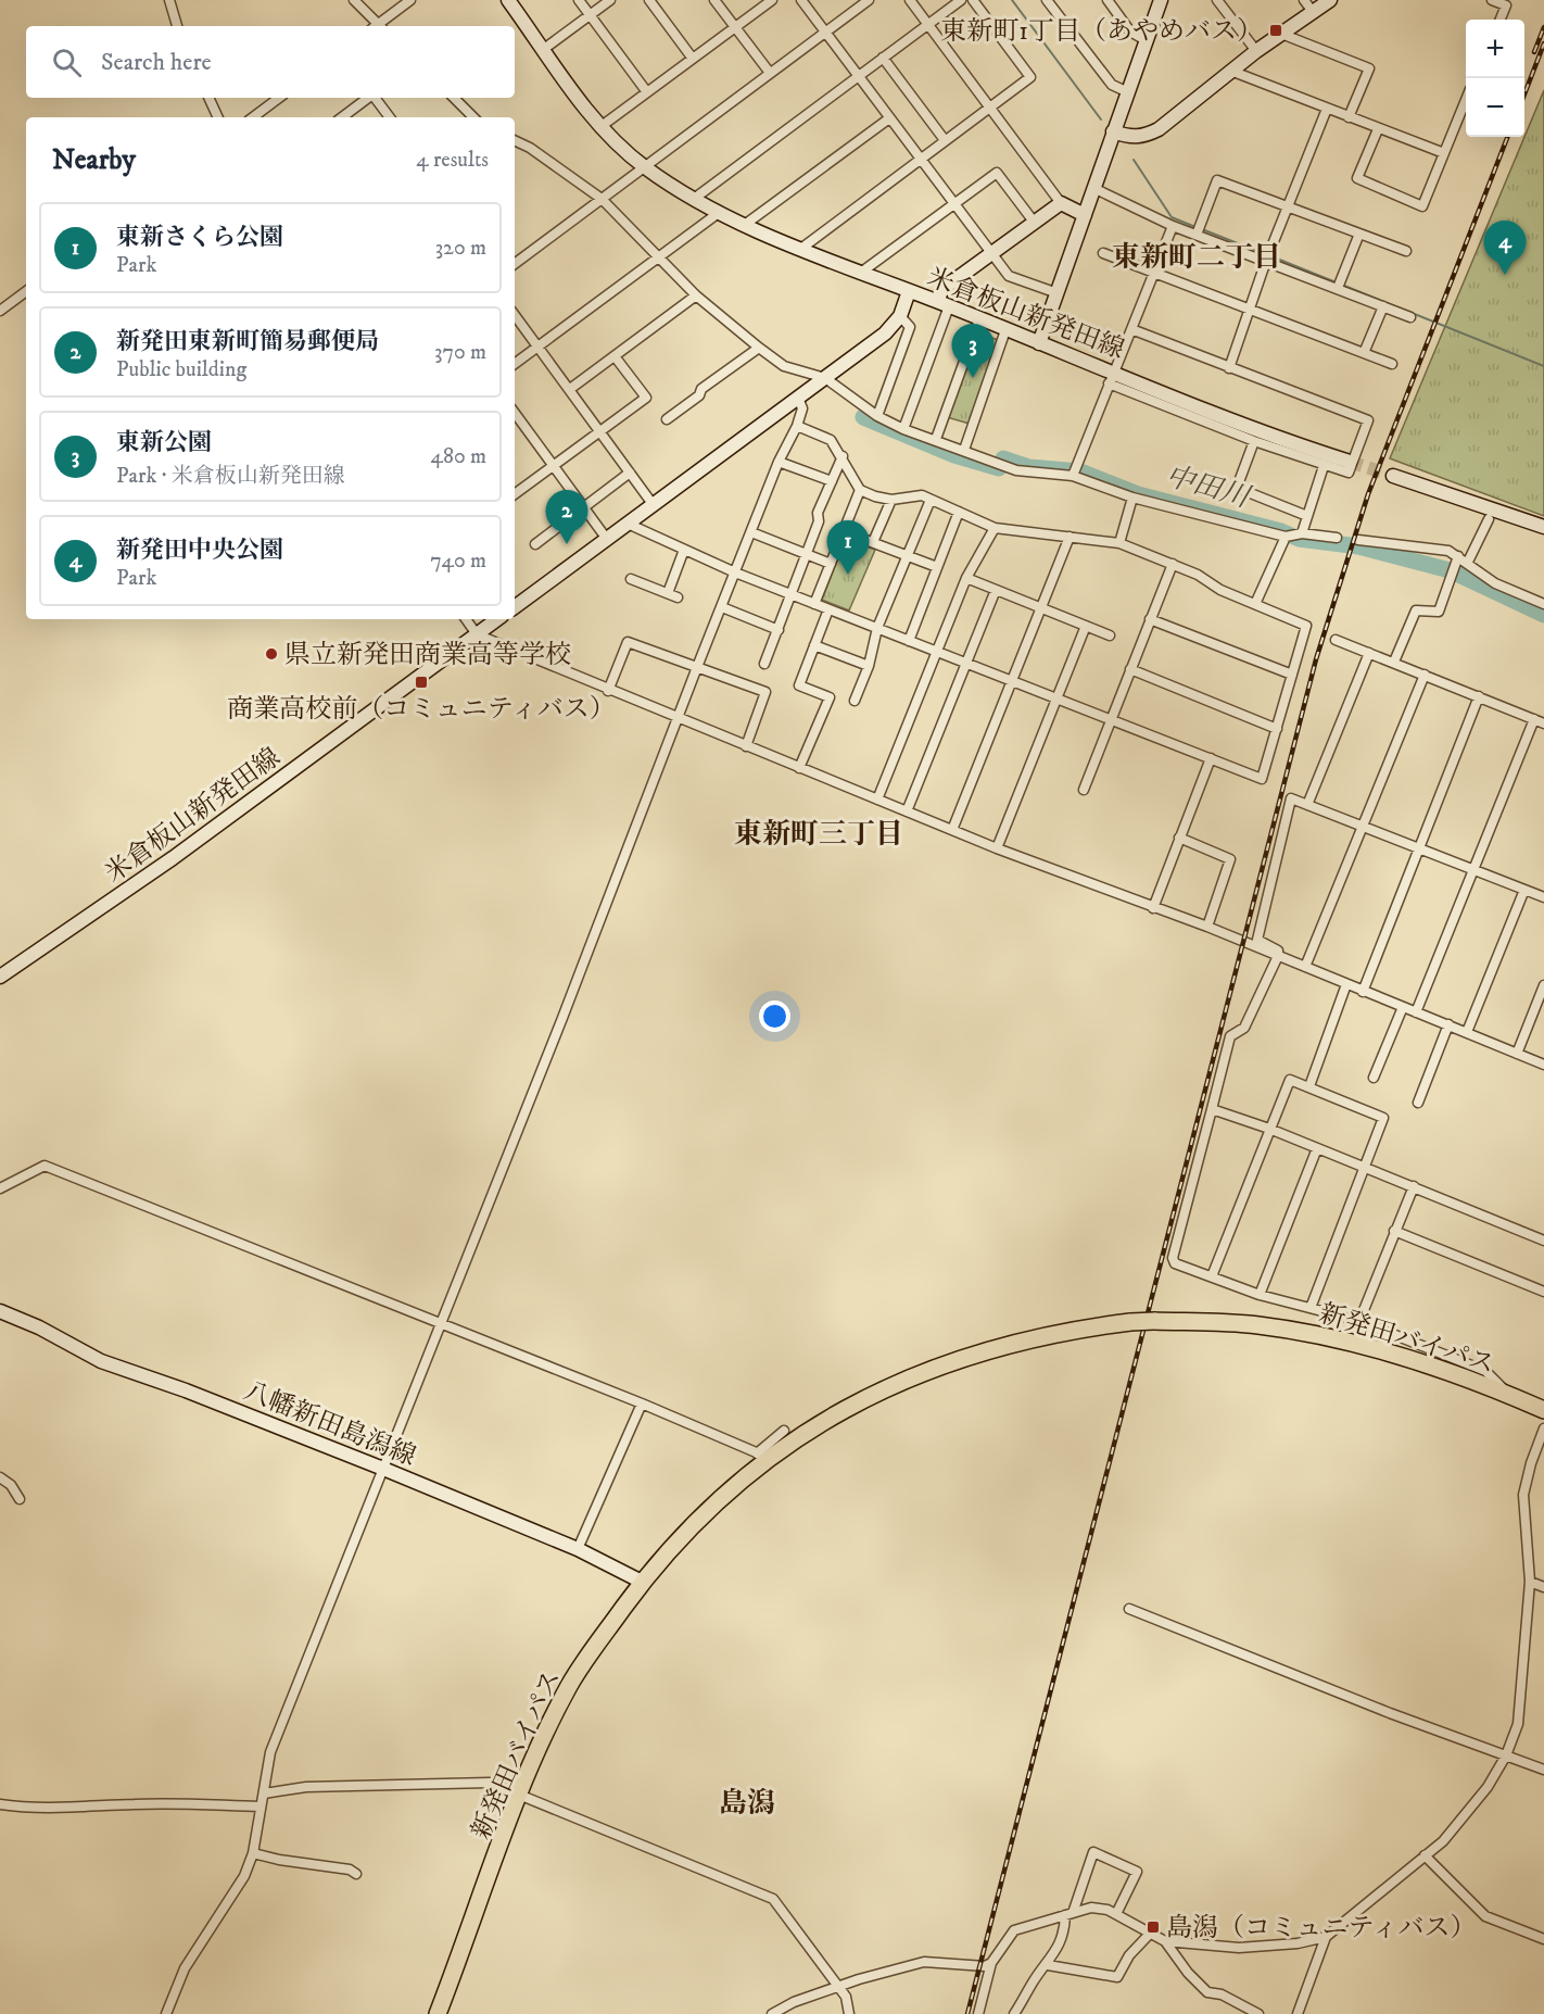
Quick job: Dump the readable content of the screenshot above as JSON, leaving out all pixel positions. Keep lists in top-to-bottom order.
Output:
{
  "streets": {
    "highway": ["新発田バイパス"],
    "main road": ["米倉板山新発田線", "八幡新田島潟線"]
  },
  "crossings": [
    ["新発田バイパス", "八幡新田島潟線"]
  ],
  "districts": ["東新町二丁目", "東新町三丁目", "島潟"],
  "water": ["中田川"],
  "places": {
    "transit": ["東新町1丁目（あやめバス）", "商業高校前（コミュニティバス）", "島潟（コミュニティバス）"],
    "other": ["県立新発田商業高等学校"]
  },
  "page": {
    "map_buttons": ["+", "−"],
    "search": "Search here",
    "heading": ["Nearby", "4 results"],
    "list": [
      {
        "mark": "1",
        "name": "東新さくら公園",
        "note": "Park",
        "value": "320 m"
      },
      {
        "mark": "2",
        "name": "新発田東新町簡易郵便局",
        "note": "Public building",
        "value": "370 m"
      },
      {
        "mark": "3",
        "name": "東新公園",
        "note": "Park · 米倉板山新発田線",
        "value": "480 m"
      },
      {
        "mark": "4",
        "name": "新発田中央公園",
        "note": "Park",
        "value": "740 m"
      }
    ],
    "pins": [
      "4",
      "3",
      "2",
      "1"
    ]
  }
}
